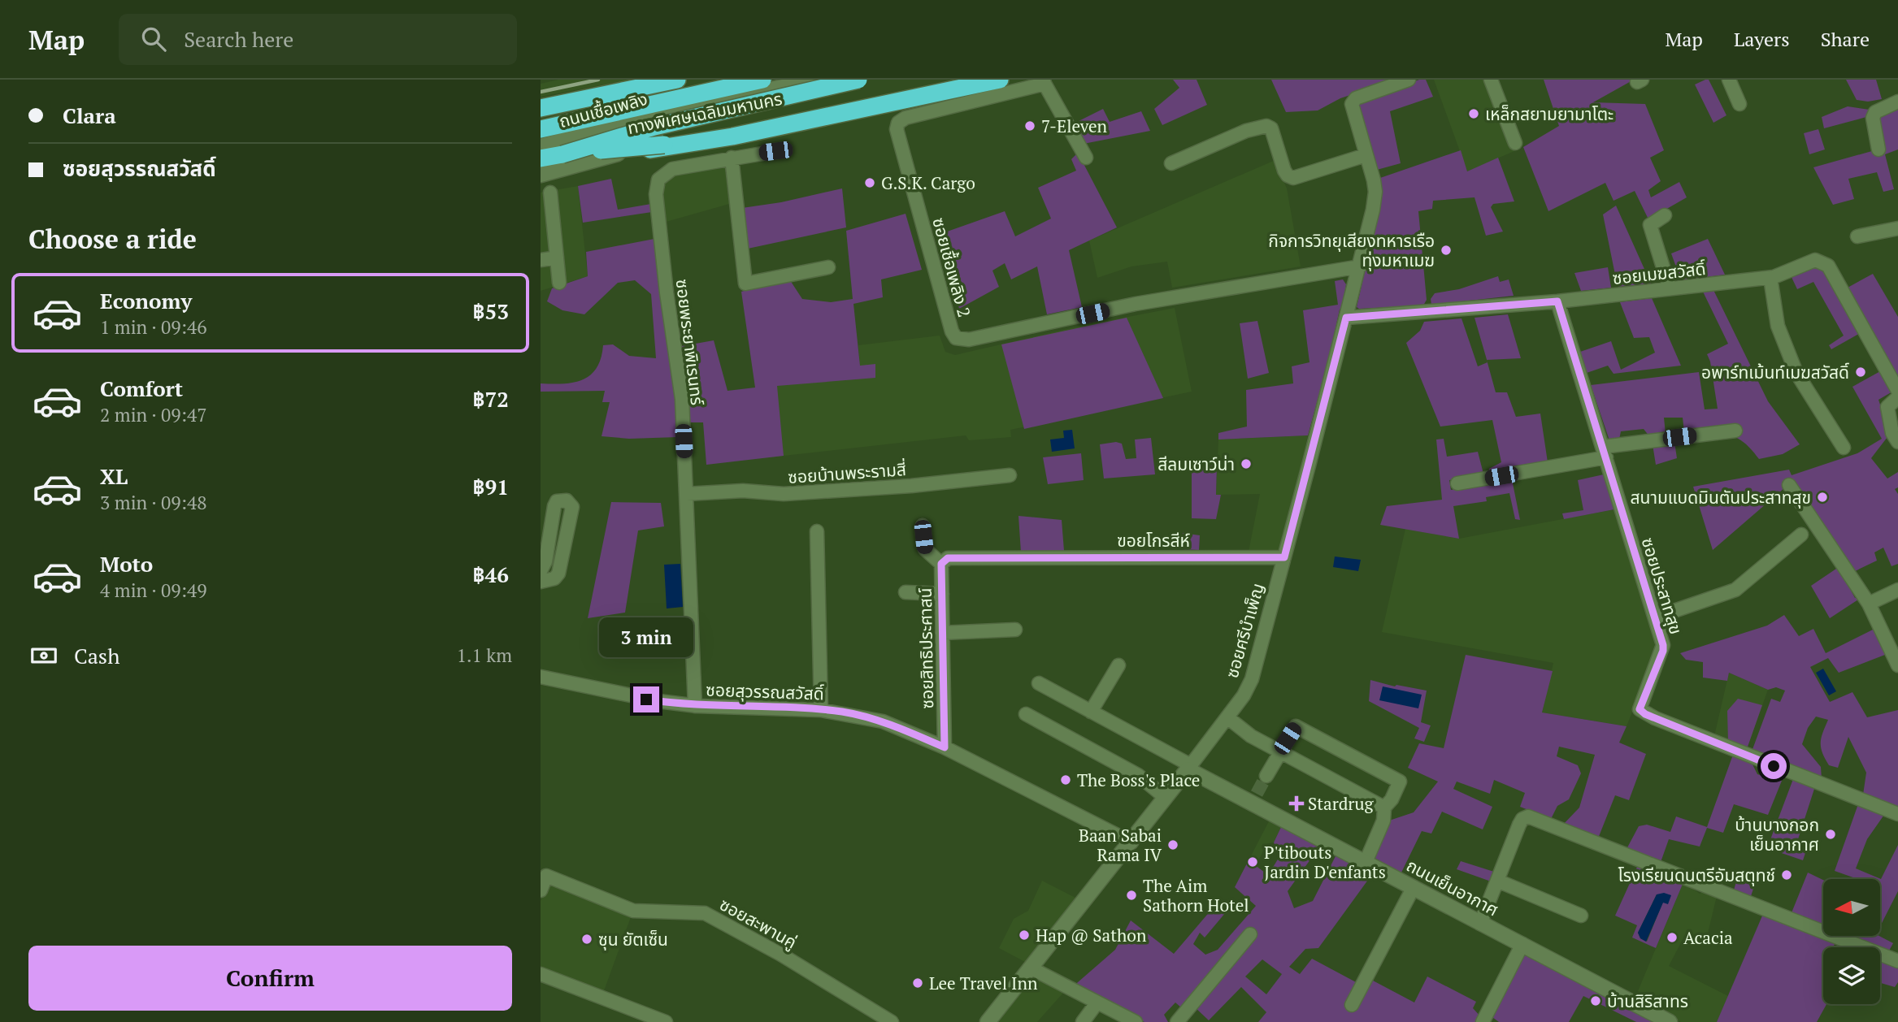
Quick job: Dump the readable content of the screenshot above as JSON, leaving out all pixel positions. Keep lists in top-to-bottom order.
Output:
{
  "streets": {
    "highway": ["ทางพิเศษเฉลิมมหานคร"],
    "street": [
      "ถนนเชื้อเพลิง",
      "ซอยเชื้อเพลิง 2",
      "ซอยเมฆสวัสดิ์",
      "ซอยพระยาพิเรนทร์",
      "ซอยบ้านพระรามสี่",
      "ฃอยโกรสีห์",
      "ซอยประสาทสุข",
      "ซอยศรีบำเพ็ญ",
      "ซอยสิทธิประศาสน์",
      "ซอยสุวรรณสวัสดิ์",
      "ถนนเย็นอากาศ",
      "ซอยสะพานคู่"
    ]
  },
  "crossings": [
    ["ซอยเชื้อเพลิง 2", "ซอยศรีบำเพ็ญ"],
    ["ซอยเมฆสวัสดิ์", "ซอยประสาทสุข"],
    ["ซอยเมฆสวัสดิ์", "ซอยศรีบำเพ็ญ"],
    ["ซอยพระยาพิเรนทร์", "ซอยบ้านพระรามสี่"],
    ["ซอยพระยาพิเรนทร์", "ซอยสุวรรณสวัสดิ์"],
    ["ฃอยโกรสีห์", "ซอยศรีบำเพ็ญ"],
    ["ฃอยโกรสีห์", "ซอยสิทธิประศาสน์"],
    ["ซอยศรีบำเพ็ญ", "ซอยสุวรรณสวัสดิ์"],
    ["ซอยศรีบำเพ็ญ", "ถนนเย็นอากาศ"],
    ["ซอยสิทธิประศาสน์", "ซอยสุวรรณสวัสดิ์"]
  ],
  "places": {
    "other": [
      "เหล็กสยามยามาโตะ",
      "7-Eleven",
      "G.S.K. Cargo",
      "กิจการวิทยุเสียงทหารเรือ ทุ่งมหาเมฆ",
      "อพาร์ทเม้นท์เมฆสวัสดิ์",
      "สีลมเซาว์น่า",
      "สนามแบดมินตันประสาทสุข",
      "The Boss's Place",
      "บ้านบางกอก เย็นอากาศ",
      "Baan Sabai Rama IV",
      "P'tibouts Jardin D'enfants",
      "โรงเรียนดนตรีอัมสตุทช์",
      "The Aim Sathorn Hotel",
      "Hap @ Sathon",
      "Acacia",
      "ซุน ยัตเซ็น",
      "Lee Travel Inn",
      "บ้านสิริสาทร"
    ],
    "health": ["Stardrug"]
  },
  "north": "left",
  "page": {
    "header": "Map",
    "search": "Search here",
    "nav": ["Map", "Layers", "Share"],
    "banner": ["Clara", "ซอยสุวรรณสวัสดิ์"],
    "heading": "Choose a ride",
    "list": [
      {
        "name": "Economy",
        "note": "1 min · 09:46",
        "value": "฿53"
      },
      {
        "name": "Comfort",
        "note": "2 min · 09:47",
        "value": "฿72"
      },
      {
        "name": "XL",
        "note": "3 min · 09:48",
        "value": "฿91"
      },
      {
        "name": "Moto",
        "note": "4 min · 09:49",
        "value": "฿46"
      }
    ],
    "bubble": "3 min",
    "pay": ["Cash", "1.1 km"],
    "buttons": "Confirm"
  }
}
